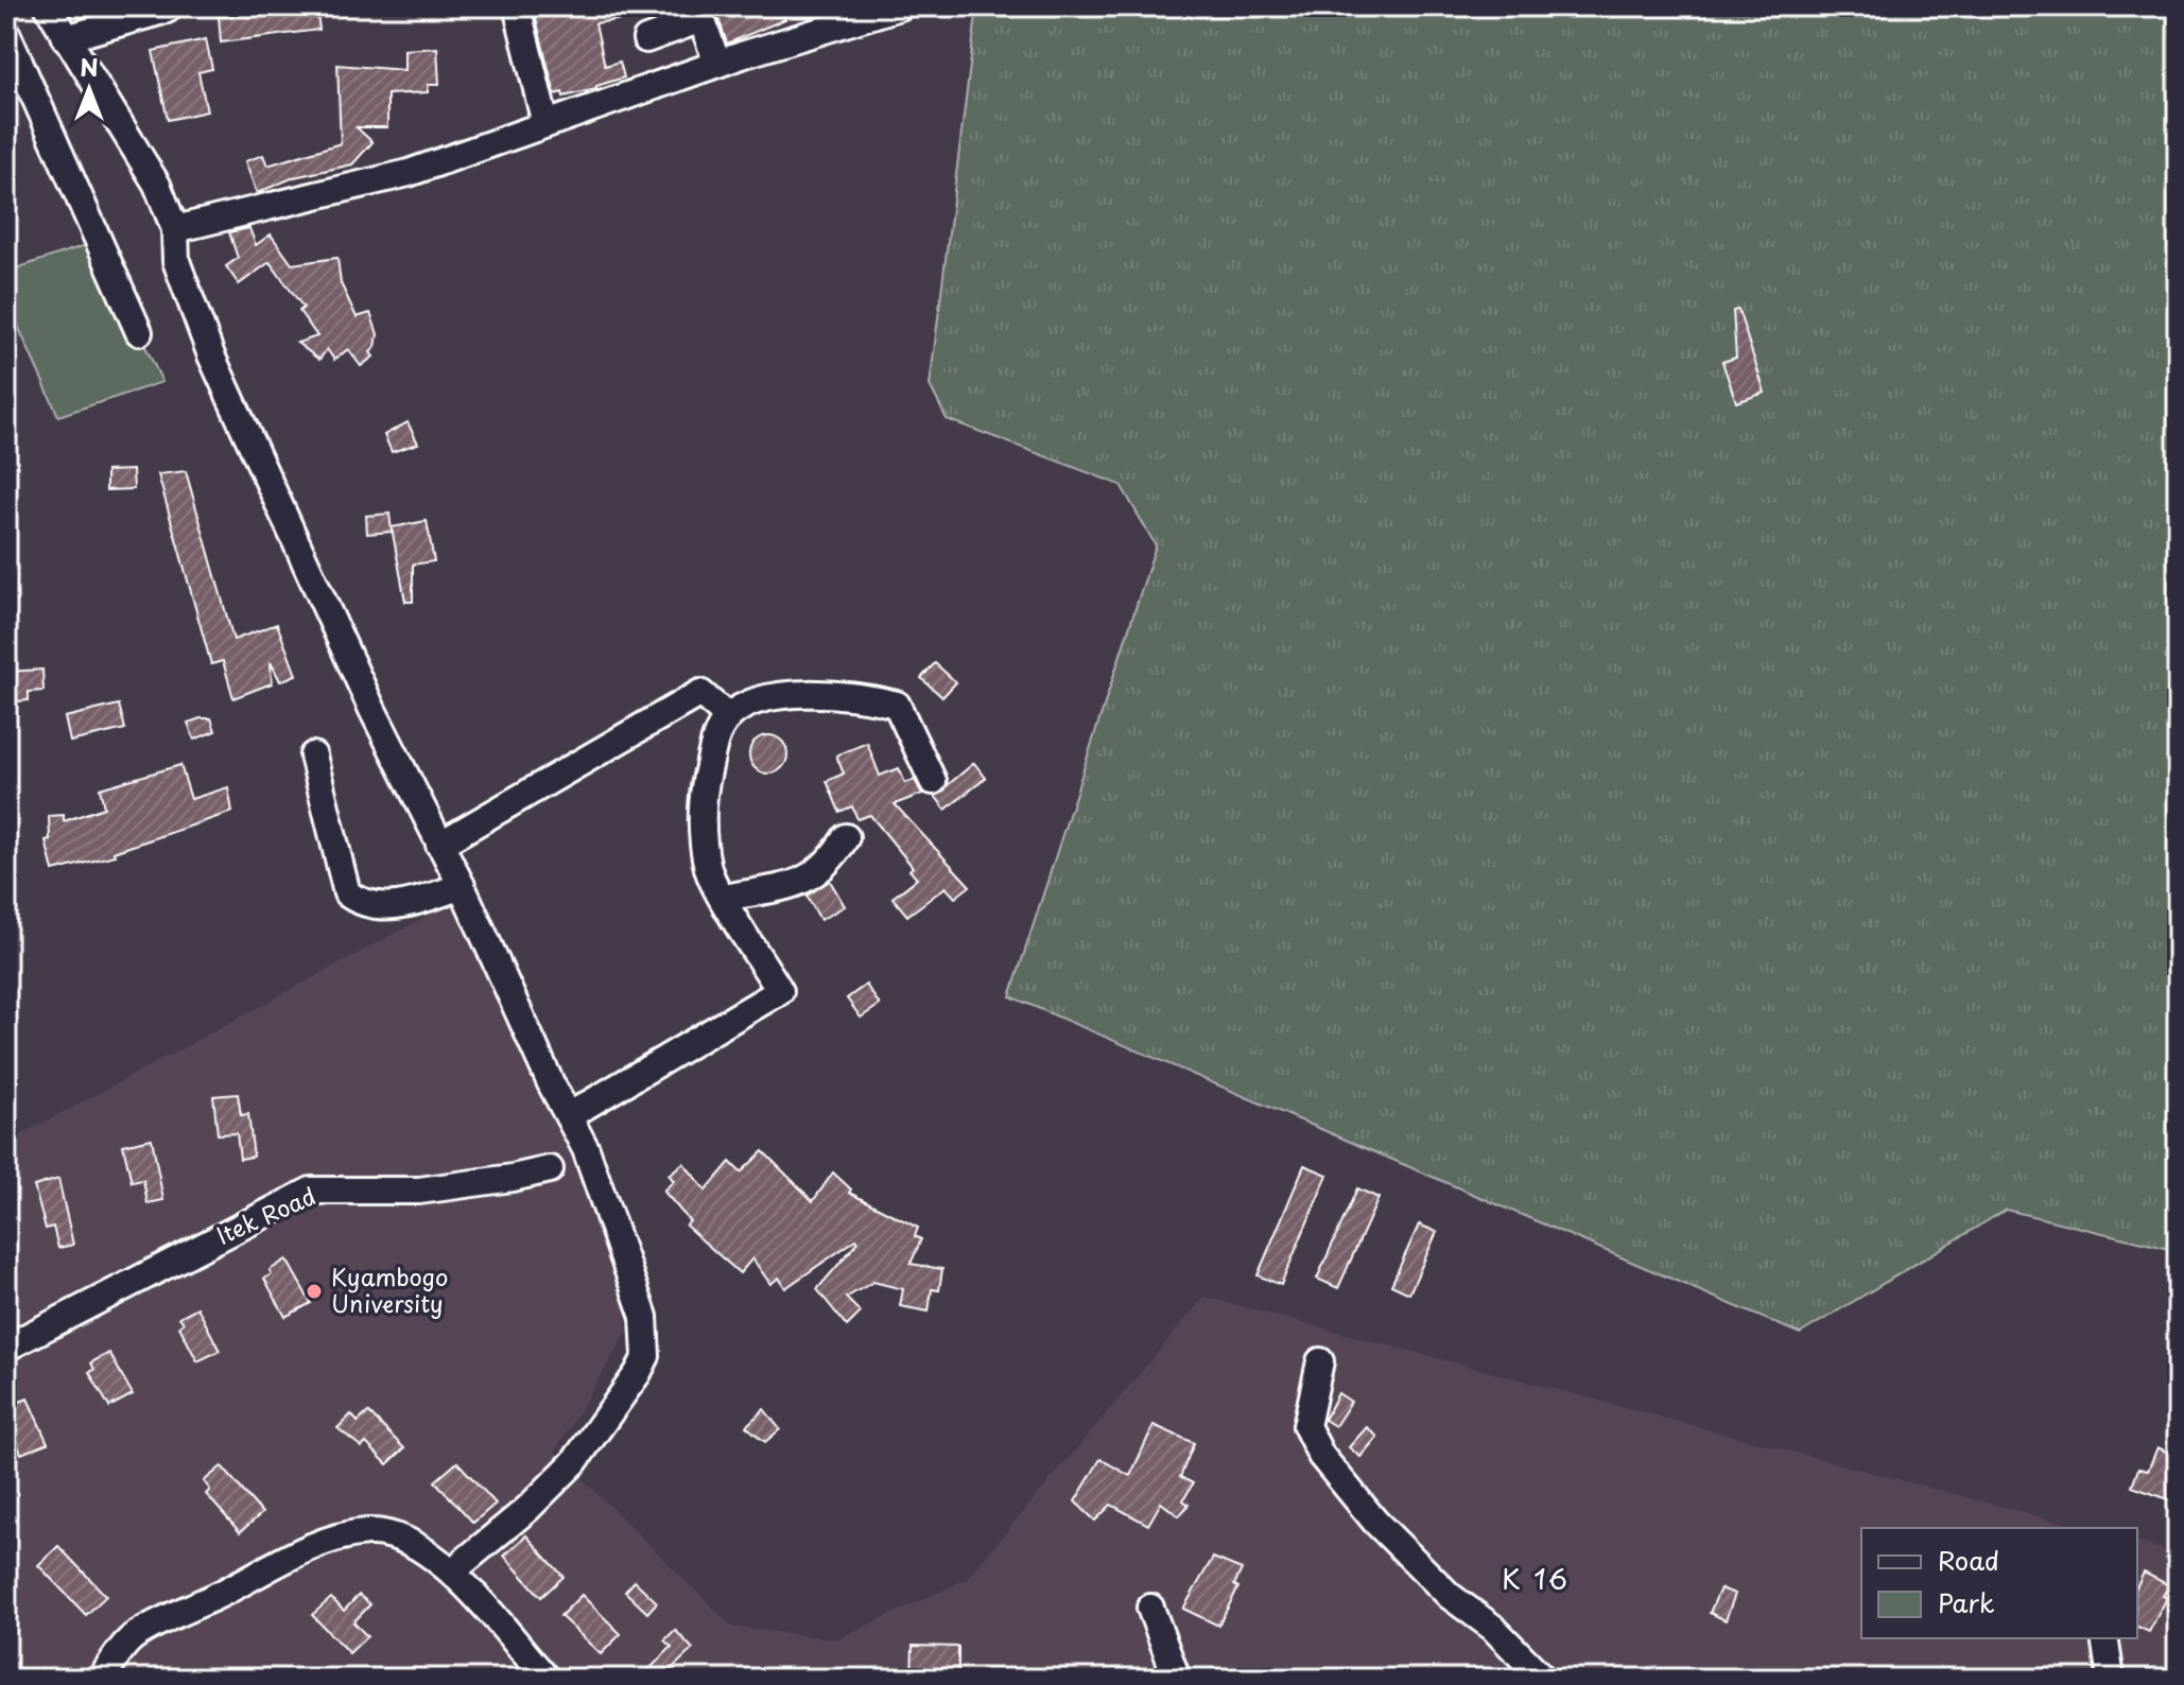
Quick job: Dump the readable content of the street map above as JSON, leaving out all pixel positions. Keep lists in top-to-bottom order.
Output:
{
  "streets": {
    "street": ["Itek Road"]
  },
  "districts": ["K 16"],
  "places": ["Kyambogo University"],
  "legend": ["Road", "Park"],
  "north": "top"
}
